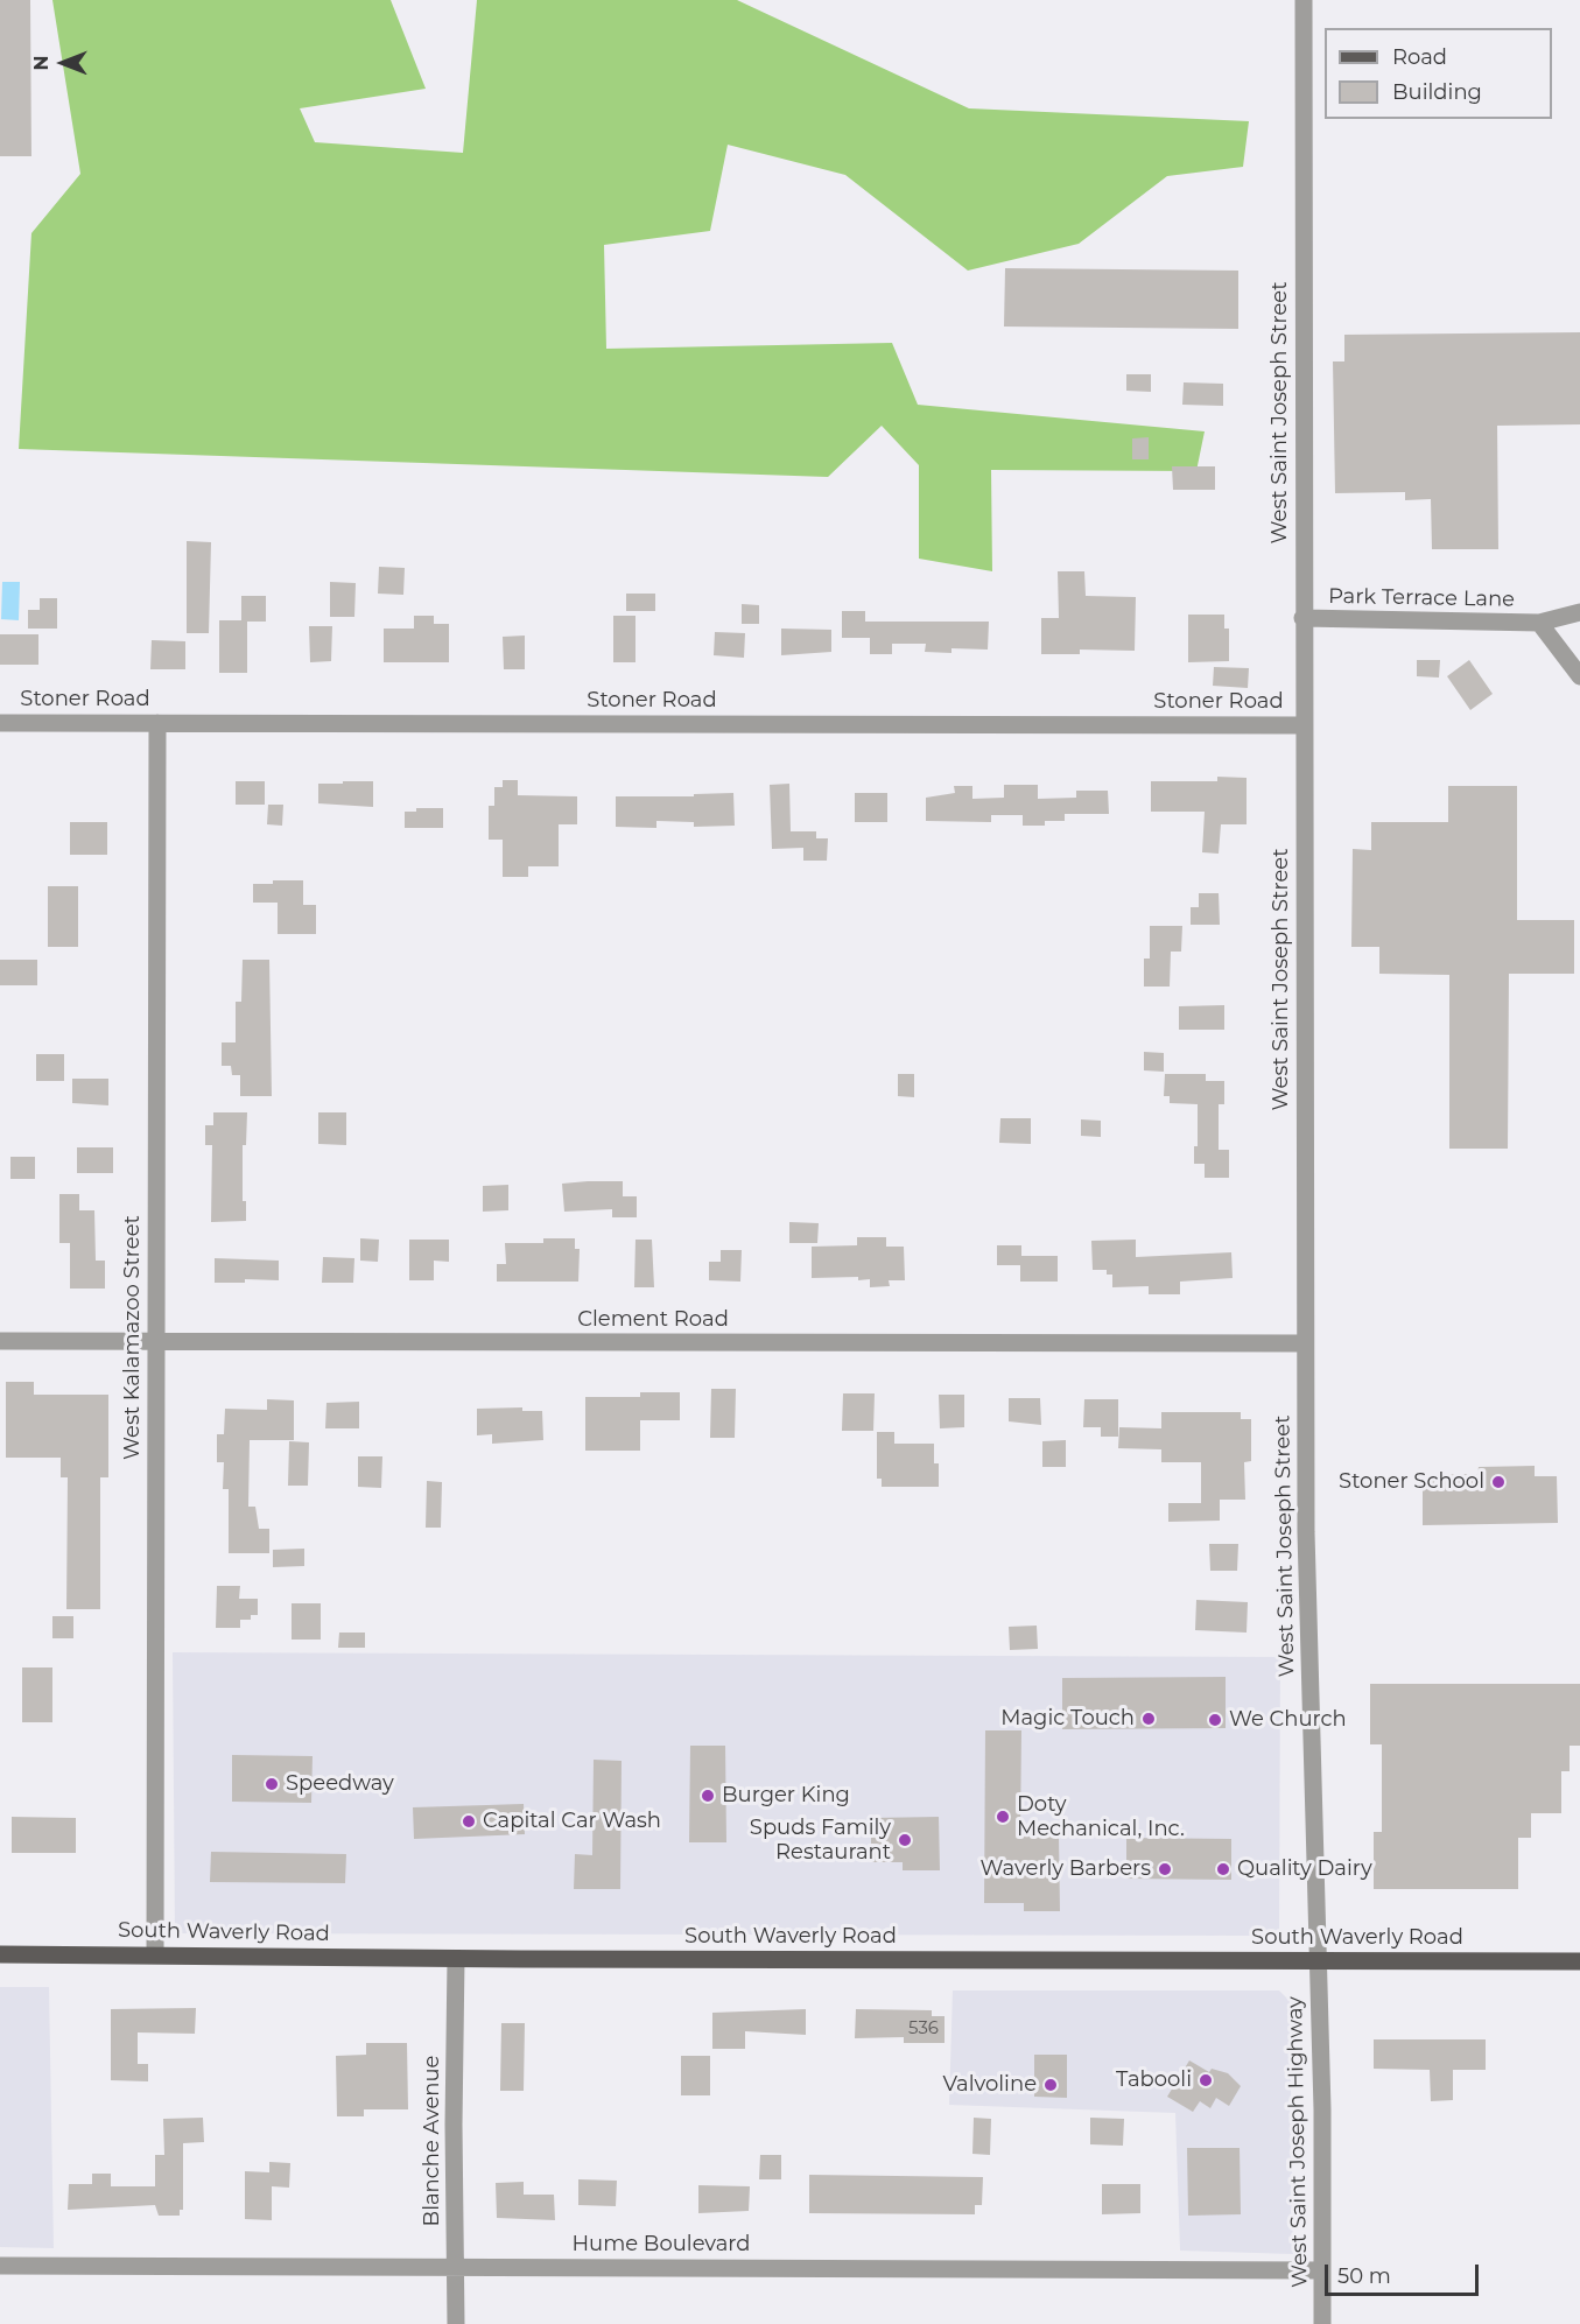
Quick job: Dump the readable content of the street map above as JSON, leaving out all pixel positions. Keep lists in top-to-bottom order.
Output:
{
  "streets": {
    "main road": ["South Waverly Road"],
    "street": [
      "West Saint Joseph Street",
      "Park Terrace Lane",
      "Stoner Road",
      "Clement Road",
      "West Kalamazoo Street",
      "Blanche Avenue",
      "West Saint Joseph Highway",
      "Hume Boulevard"
    ]
  },
  "crossings": [
    ["West Saint Joseph Street", "Park Terrace Lane"],
    ["West Saint Joseph Street", "Stoner Road"],
    ["West Saint Joseph Street", "Clement Road"],
    ["West Saint Joseph Street", "South Waverly Road"],
    ["West Saint Joseph Street", "West Saint Joseph Highway"],
    ["Stoner Road", "West Kalamazoo Street"],
    ["Clement Road", "West Kalamazoo Street"],
    ["West Kalamazoo Street", "South Waverly Road"],
    ["South Waverly Road", "Blanche Avenue"],
    ["South Waverly Road", "West Saint Joseph Highway"],
    ["Blanche Avenue", "Hume Boulevard"],
    ["West Saint Joseph Highway", "Hume Boulevard"]
  ],
  "places": [
    "Stoner School",
    "Magic Touch",
    "We Church",
    "Speedway",
    "Burger King",
    "Doty Mechanical, Inc.",
    "Capital Car Wash",
    "Spuds Family Restaurant",
    "Waverly Barbers",
    "Quality Dairy",
    "Tabooli",
    "Valvoline"
  ],
  "house_numbers": ["536"],
  "legend": ["Road", "Building"],
  "scale_bar": "50 m",
  "north": "left"
}
